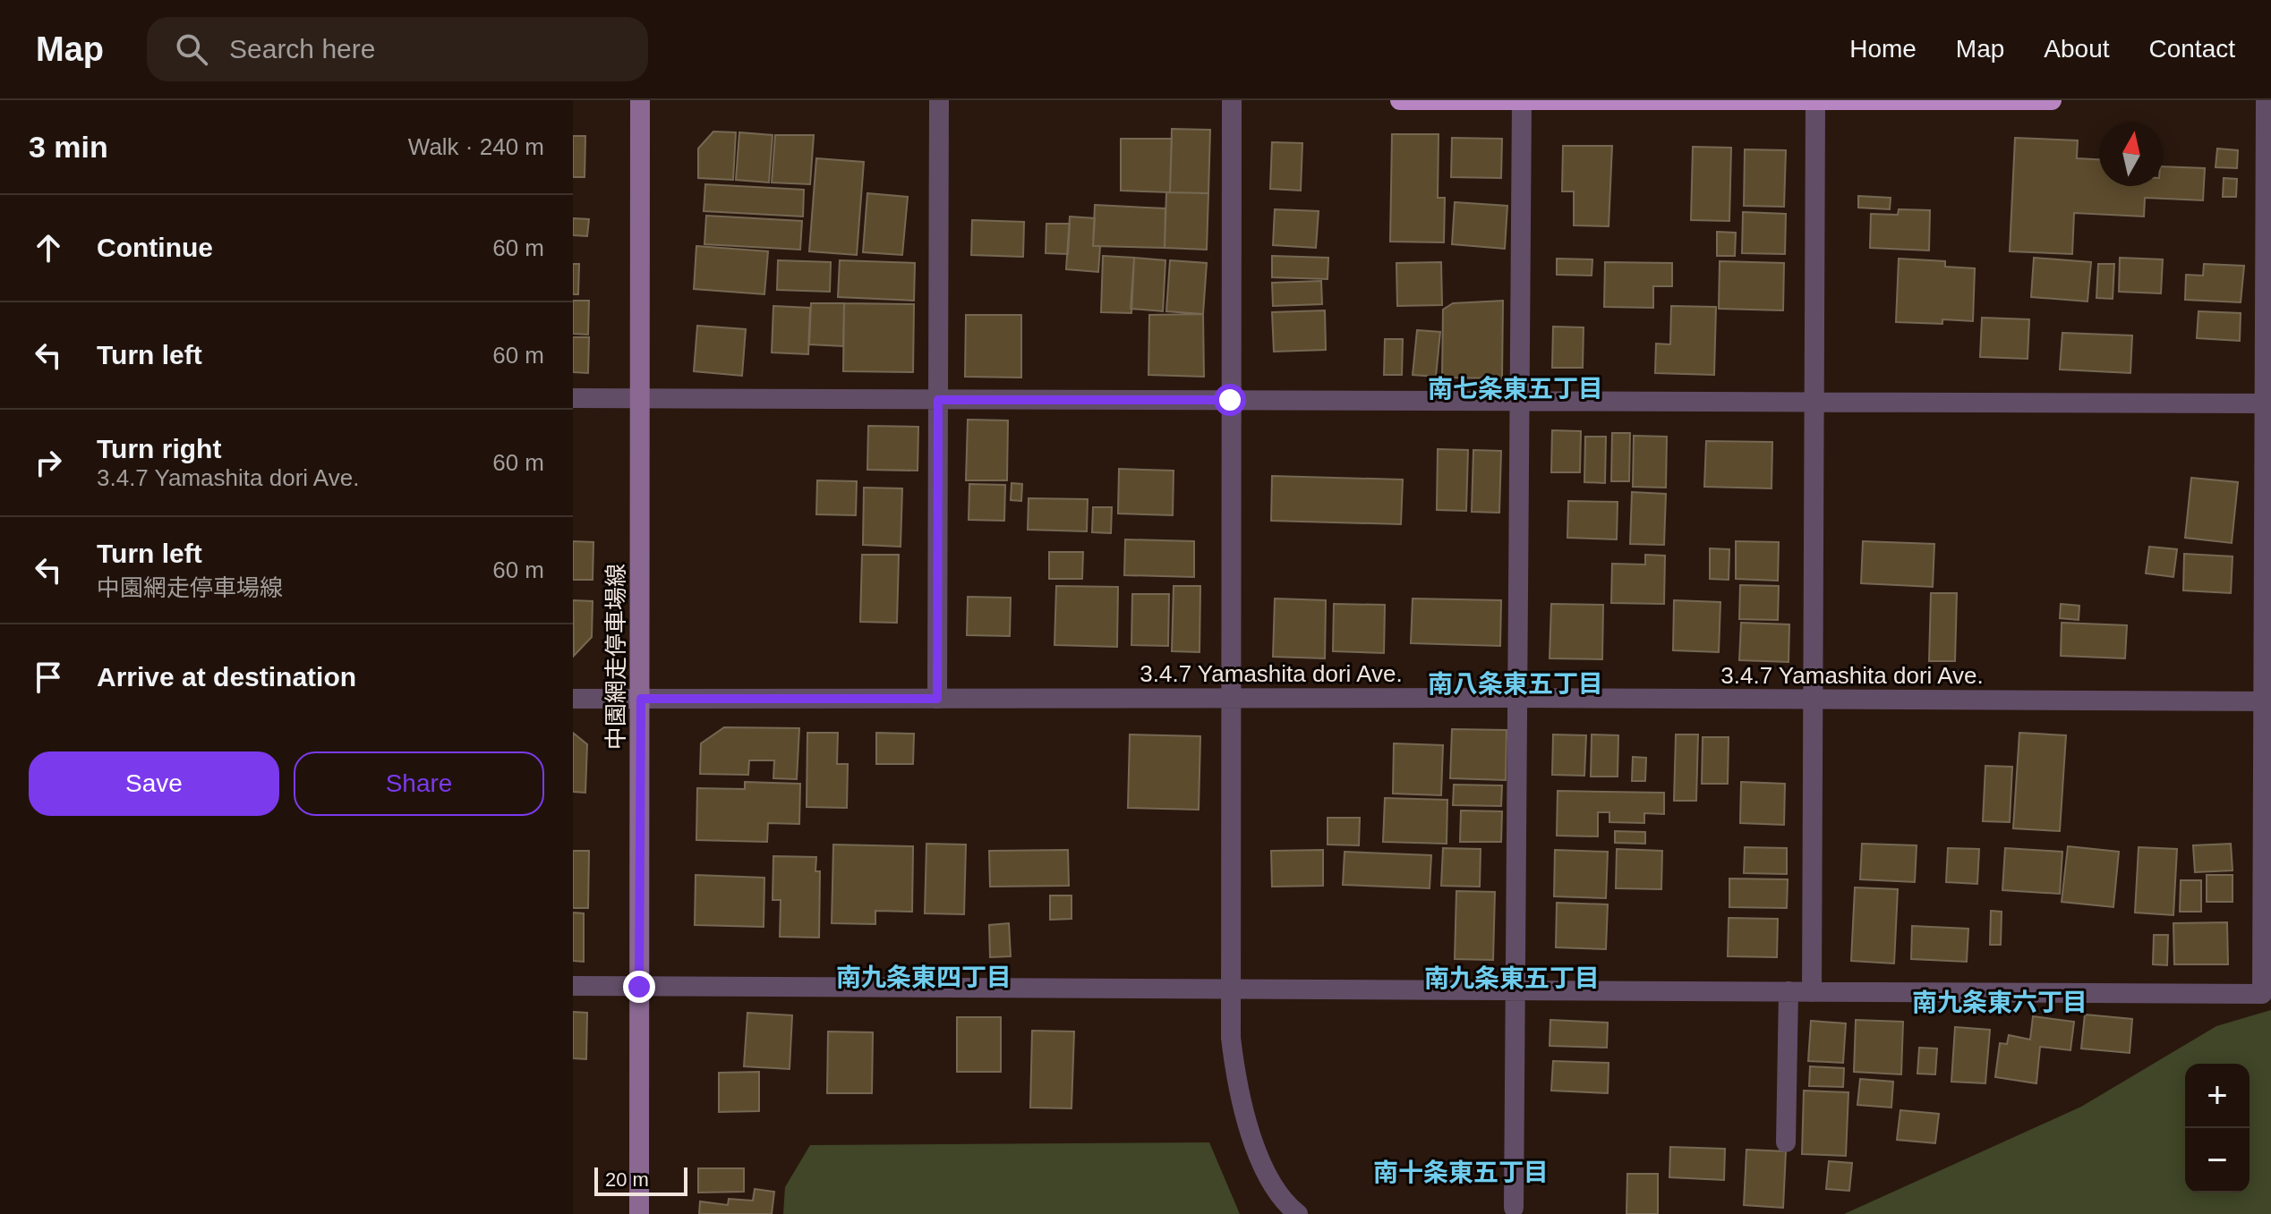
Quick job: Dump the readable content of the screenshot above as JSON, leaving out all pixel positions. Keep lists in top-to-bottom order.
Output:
{
  "streets": {
    "main road": ["中園網走停車場線"],
    "street": ["3.4.7 Yamashita dori Ave."]
  },
  "crossings": [
    ["中園網走停車場線", "3.4.7 Yamashita dori Ave."]
  ],
  "districts": [
    "南七条東五丁目",
    "南八条東五丁目",
    "南九条東四丁目",
    "南九条東五丁目",
    "南九条東六丁目",
    "南十条東五丁目"
  ],
  "scale_bar": "20 m",
  "north": "top",
  "page": {
    "header": "Map",
    "search": "Search here",
    "nav": [
      "Home",
      "Map",
      "About",
      "Contact"
    ],
    "heading": ["3 min", "Walk · 240 m"],
    "list": [
      ["Continue", "60 m"],
      ["Turn left", "60 m"],
      ["Turn right", "3.4.7 Yamashita dori Ave.", "60 m"],
      ["Turn left", "中園網走停車場線", "60 m"],
      "Arrive at destination"
    ],
    "buttons": ["Save", "Share"],
    "map_buttons": ["+", "−"],
    "scale": "20 m"
  }
}
